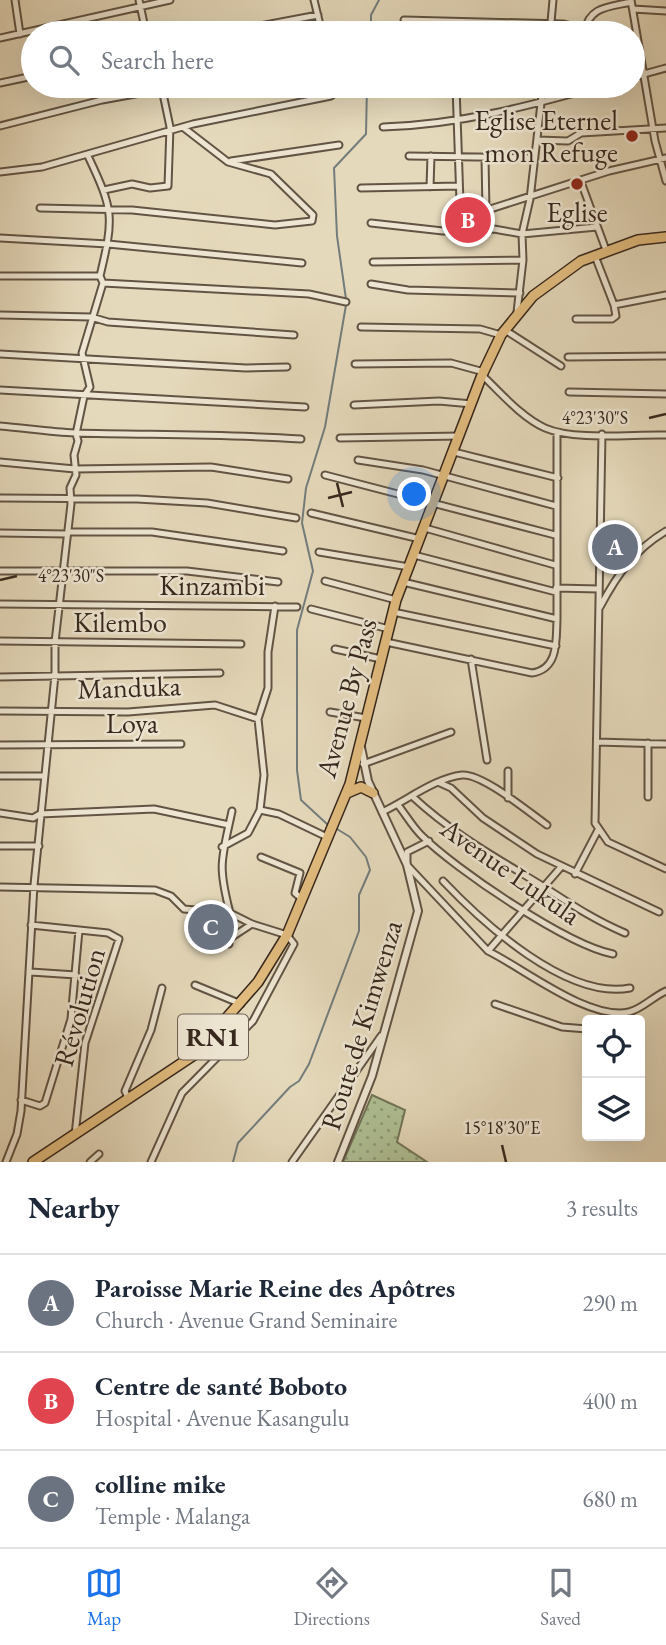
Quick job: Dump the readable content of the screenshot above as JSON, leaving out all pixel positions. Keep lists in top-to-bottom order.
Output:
{
  "streets": {
    "highway": ["Avenue By Pass", "RN1"],
    "street": [
      "Kinzambi",
      "Kilembo",
      "Manduka",
      "Loya",
      "Avenue Lukula",
      "Révolution",
      "Route de Kimwenza"
    ]
  },
  "crossings": [
    ["Avenue By Pass", "Révolution"],
    ["Avenue By Pass", "Route de Kimwenza"]
  ],
  "places": ["Eglise Eternel mon Refuge", "Eglise"],
  "page": {
    "search": "Search here",
    "pins": ["B", "A", "C"],
    "heading": ["Nearby", "3 results"],
    "list": [
      {
        "mark": "A",
        "name": "Paroisse Marie Reine des Apôtres",
        "note": "Church · Avenue Grand Seminaire",
        "value": "290 m"
      },
      {
        "mark": "B",
        "name": "Centre de santé Boboto",
        "note": "Hospital · Avenue Kasangulu",
        "value": "400 m"
      },
      {
        "mark": "C",
        "name": "colline mike",
        "note": "Temple · Malanga",
        "value": "680 m"
      }
    ],
    "nav": ["Map", "Directions", "Saved"]
  },
  "coordinates": ["4°23'30\"S", "15°18'30\"E"]
}
